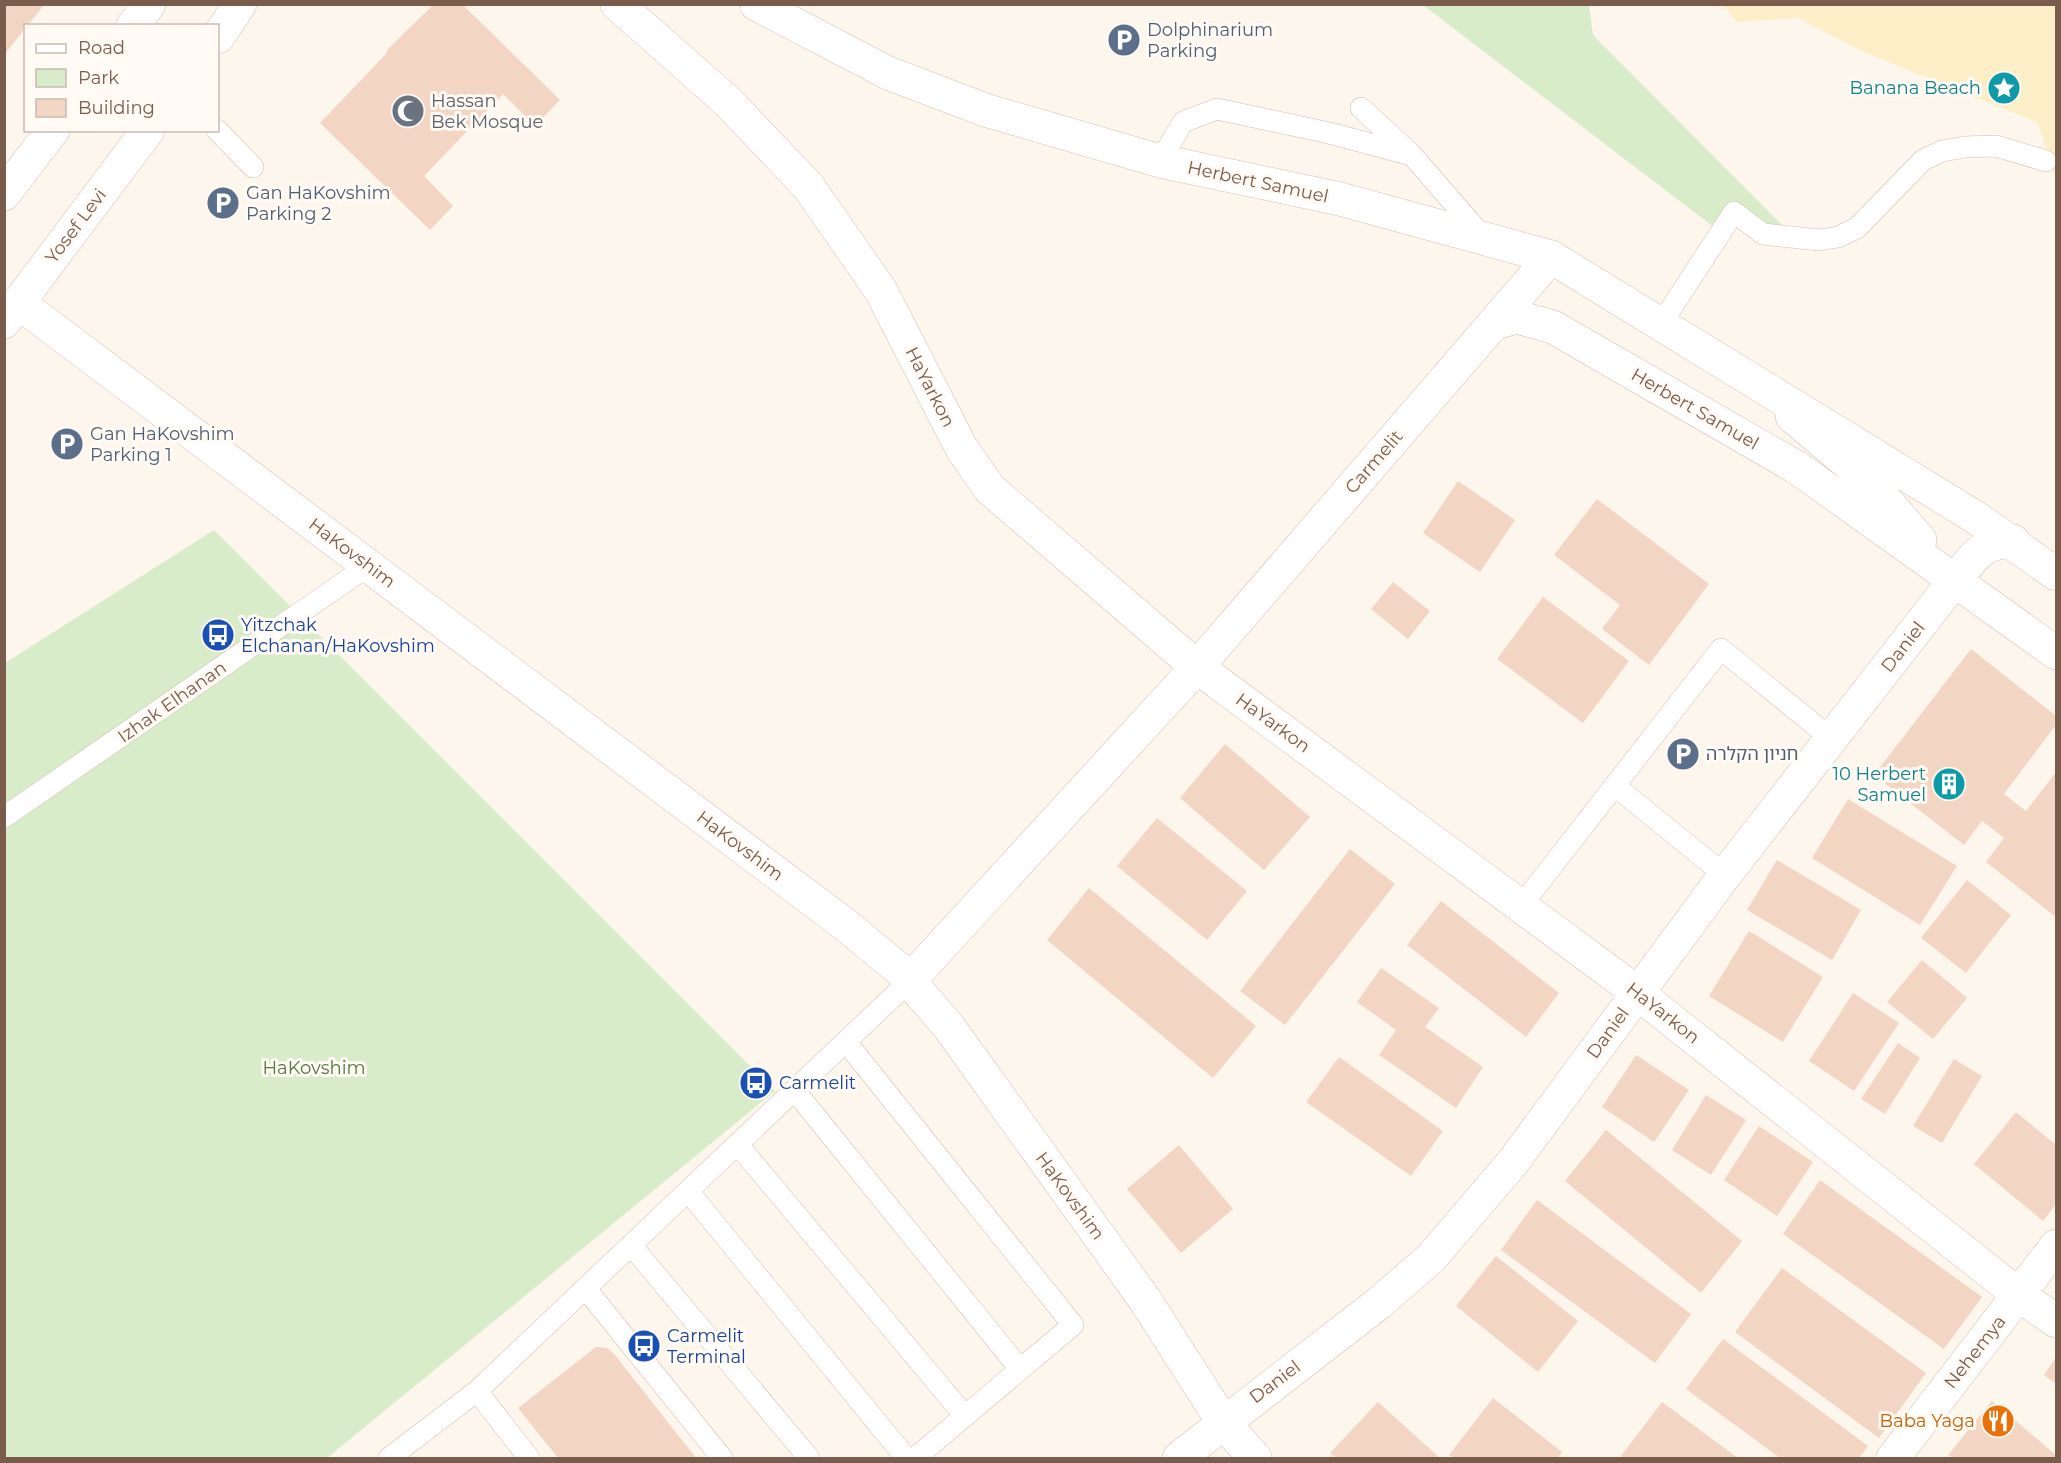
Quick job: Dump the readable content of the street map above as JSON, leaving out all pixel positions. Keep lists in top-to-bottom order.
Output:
{
  "streets": {
    "street": [
      "Herbert Samuel",
      "Yosef Levi",
      "HaYarkon",
      "Carmelit",
      "HaKovshim",
      "Daniel",
      "Nehemya"
    ],
    "lane": ["Izhak Elhanan"]
  },
  "crossings": [
    ["Herbert Samuel", "Carmelit"],
    ["Herbert Samuel", "Daniel"],
    ["Yosef Levi", "HaKovshim"],
    ["HaYarkon", "Carmelit"],
    ["HaYarkon", "Daniel"],
    ["HaYarkon", "Nehemya"],
    ["Carmelit", "HaKovshim"],
    ["HaKovshim", "Daniel"],
    ["HaKovshim", "Izhak Elhanan"]
  ],
  "parks": ["HaKovshim"],
  "places": {
    "parking": [
      "Dolphinarium Parking",
      "Gan HaKovshim Parking 2",
      "Gan HaKovshim Parking 1",
      "חניון הקלרה"
    ],
    "place": ["Banana Beach"],
    "mosque": ["Hassan Bek Mosque"],
    "bus stop": ["Yitzchak Elchanan/HaKovshim", "Carmelit", "Carmelit Terminal"],
    "building": ["10 Herbert Samuel"],
    "restaurant": ["Baba Yaga"]
  },
  "legend": ["Road", "Park", "Building"]
}
